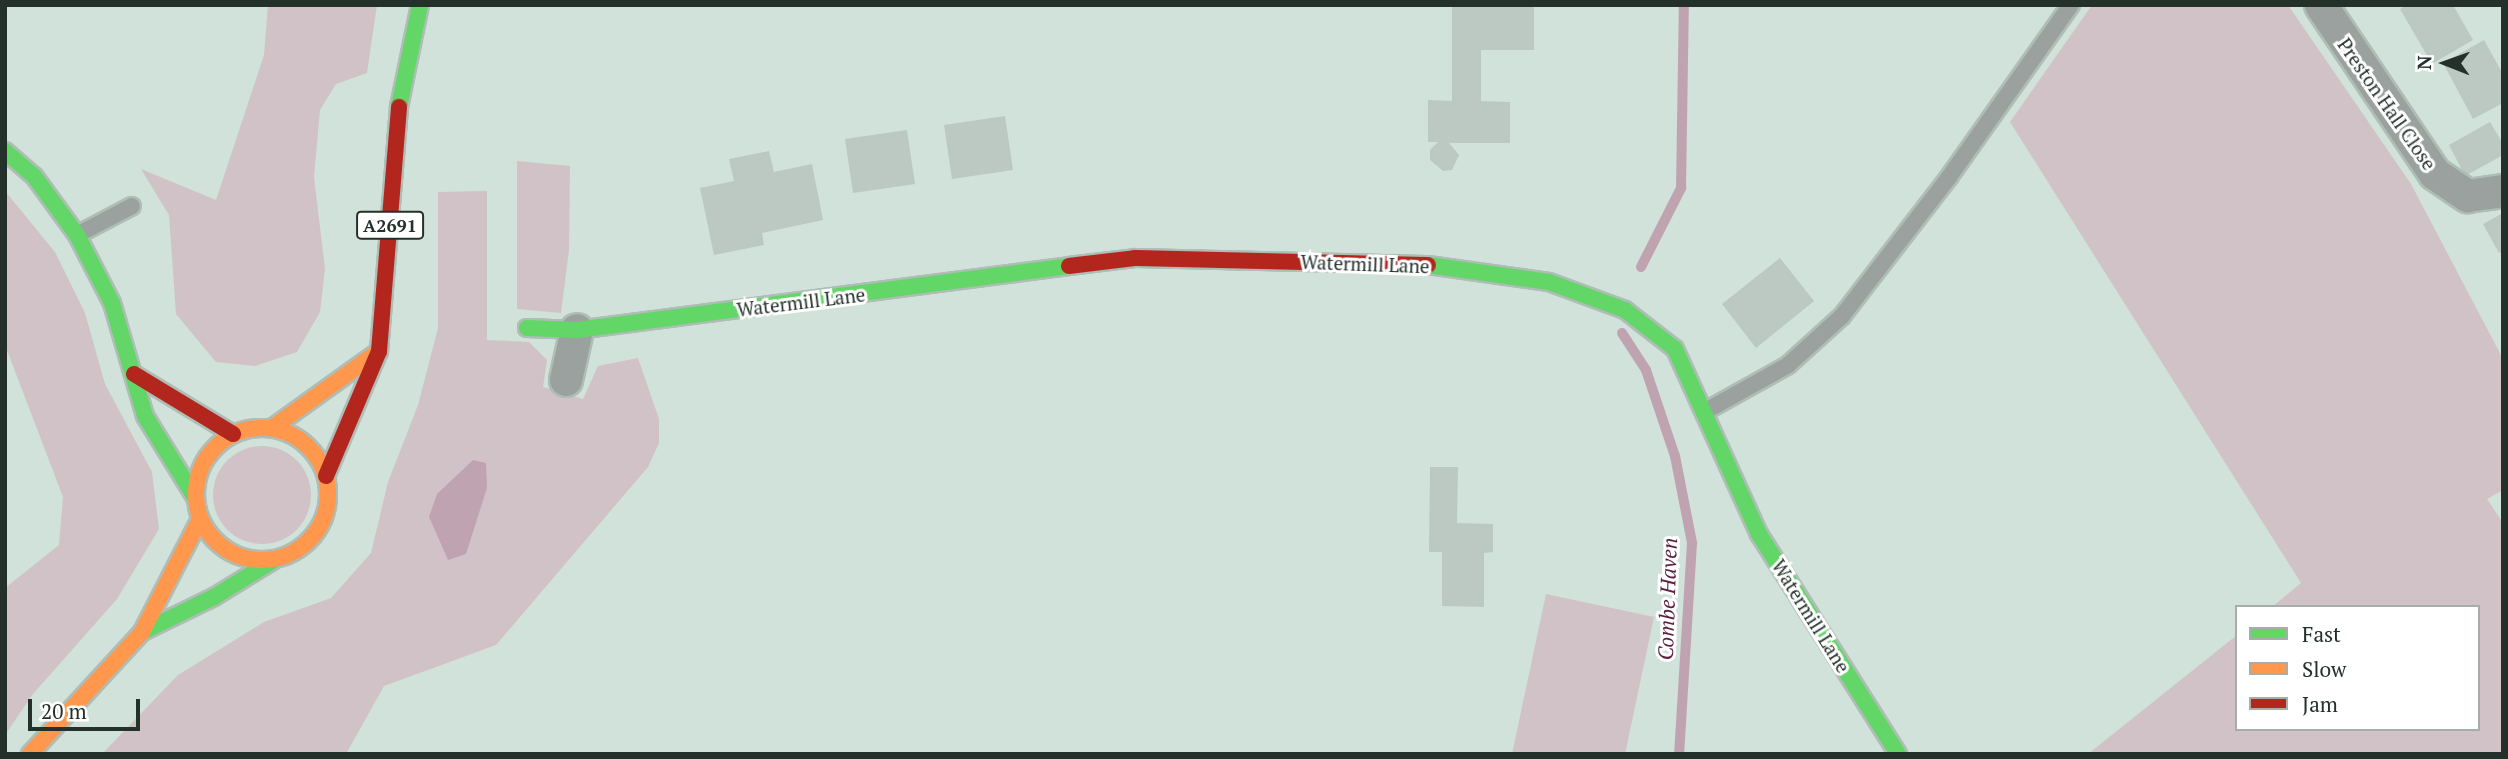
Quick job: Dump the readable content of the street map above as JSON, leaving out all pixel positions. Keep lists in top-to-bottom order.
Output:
{
  "streets": {
    "street": ["Preston Hall Close", "A2691", "Watermill Lane"]
  },
  "water": ["Combe Haven"],
  "legend": ["Fast", "Slow", "Jam"],
  "scale_bar": "20 m",
  "north": "left"
}
